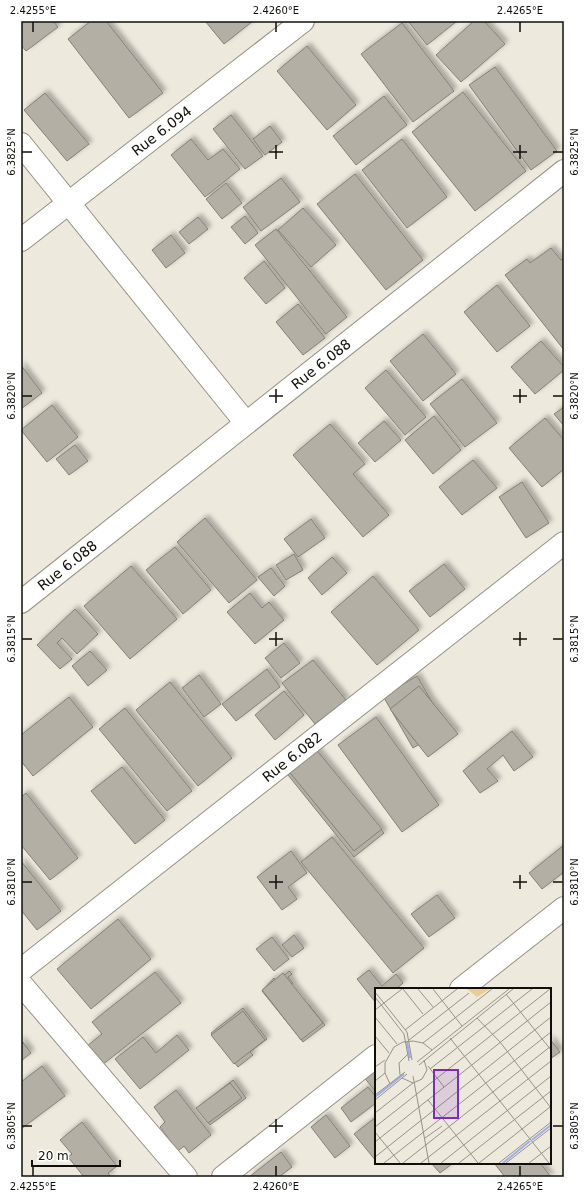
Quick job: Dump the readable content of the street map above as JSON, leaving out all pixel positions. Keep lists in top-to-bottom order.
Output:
{
  "streets": {
    "street": ["Rue 6.094", "Rue 6.088", "Rue 6.082"]
  },
  "scale_bar": "20 m",
  "coordinates": [
    "2.4255°E",
    "2.4260°E",
    "2.4265°E",
    "6.3825°N",
    "6.3820°N",
    "6.3815°N",
    "6.3810°N",
    "6.3805°N"
  ]
}
